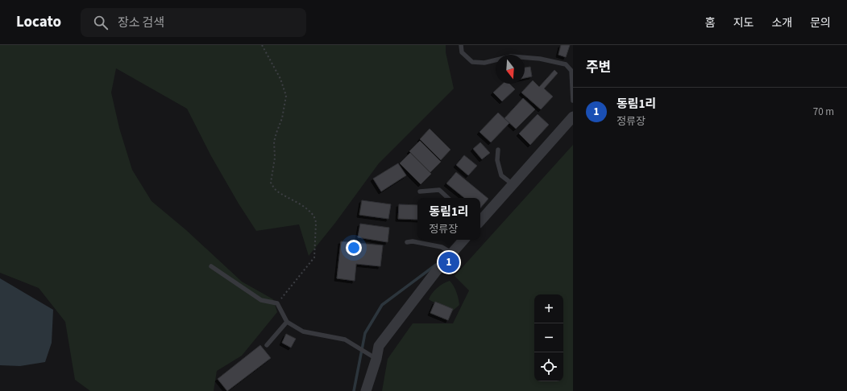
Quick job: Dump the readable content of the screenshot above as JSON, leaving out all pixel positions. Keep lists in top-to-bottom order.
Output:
{
  "north": "bottom",
  "page": {
    "header": "Locato",
    "search": "장소 검색",
    "nav": [
      "홈",
      "지도",
      "소개",
      "문의"
    ],
    "heading": "주변",
    "list": [
      {
        "mark": "1",
        "name": "동림1리",
        "note": "정류장",
        "value": "70 m"
      }
    ],
    "popup": ["동림1리", "정류장"],
    "pins": "1",
    "map_buttons": ["+", "−"]
  }
}
